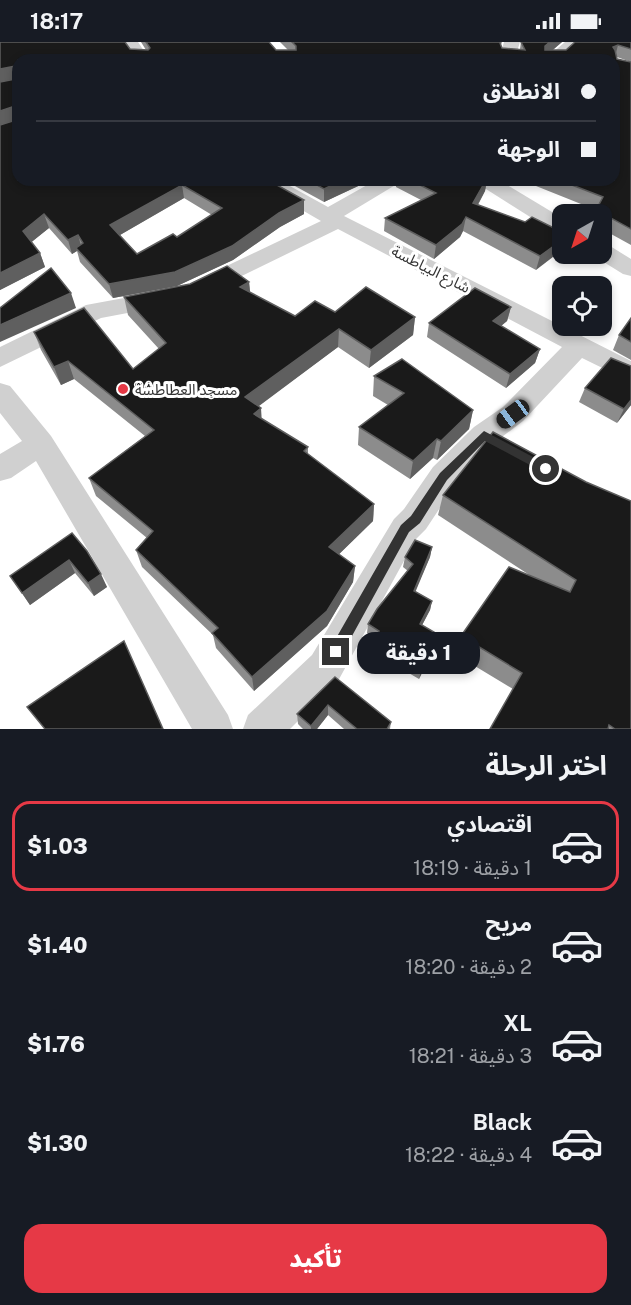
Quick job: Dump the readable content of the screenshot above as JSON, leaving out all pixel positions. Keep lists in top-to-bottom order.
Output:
{
  "streets": {
    "street": ["شارع البياطسة"]
  },
  "places": ["مسجد العطاطشة"],
  "north": "bottom left",
  "page": {
    "status": "18:17",
    "banner": ["الانطلاق", "الوجهة"],
    "bubble": "1 دقيقة",
    "heading": "اختر الرحلة",
    "list": [
      {
        "name": "اقتصادي",
        "note": "1 دقيقة · 18:19",
        "value": "$1.03"
      },
      {
        "name": "مريح",
        "note": "2 دقيقة · 18:20",
        "value": "$1.40"
      },
      {
        "name": "XL",
        "note": "3 دقيقة · 18:21",
        "value": "$1.76"
      },
      {
        "name": "Black",
        "note": "4 دقيقة · 18:22",
        "value": "$1.30"
      }
    ],
    "buttons": "تأكيد"
  }
}
